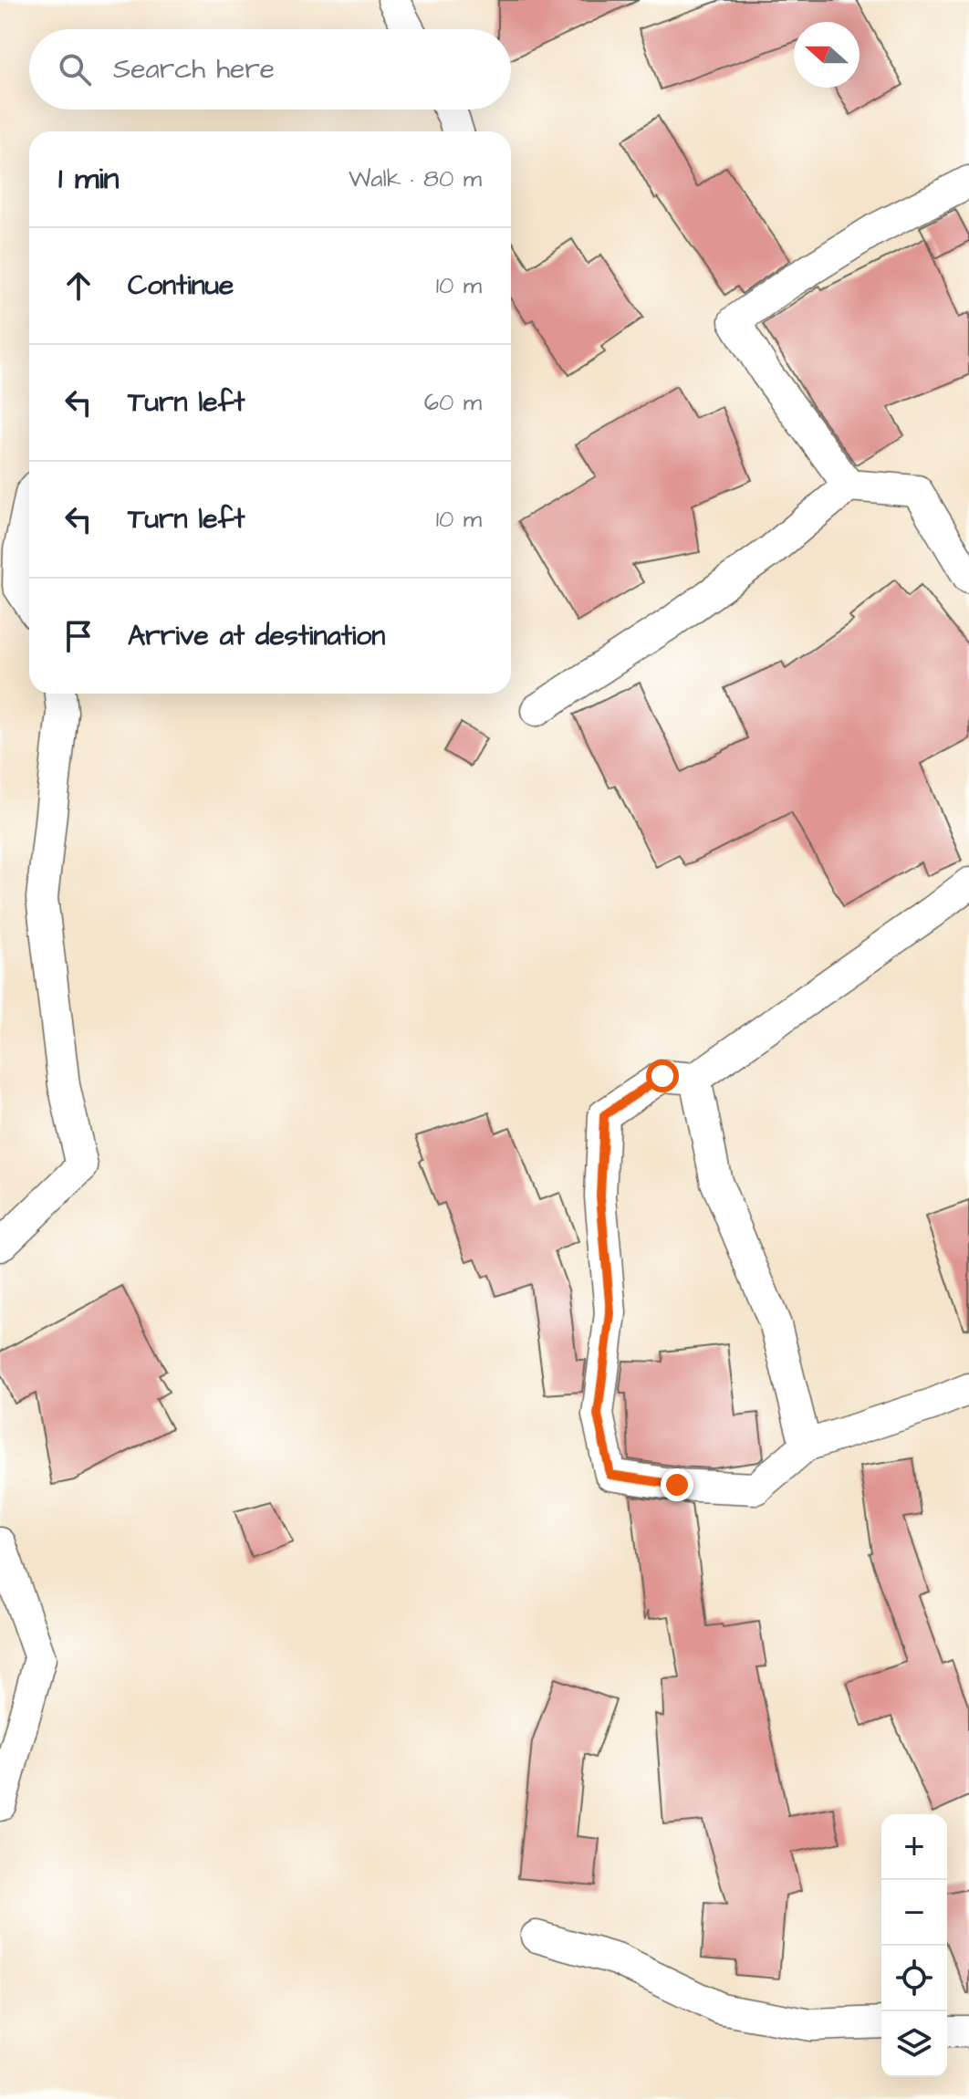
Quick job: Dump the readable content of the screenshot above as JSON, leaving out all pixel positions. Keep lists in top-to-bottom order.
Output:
{
  "north": "left",
  "page": {
    "search": "Search here",
    "heading": ["1 min", "Walk · 80 m"],
    "list": [
      ["Continue", "10 m"],
      ["Turn left", "60 m"],
      ["Turn left", "10 m"],
      "Arrive at destination"
    ],
    "map_buttons": ["+", "−"]
  }
}
